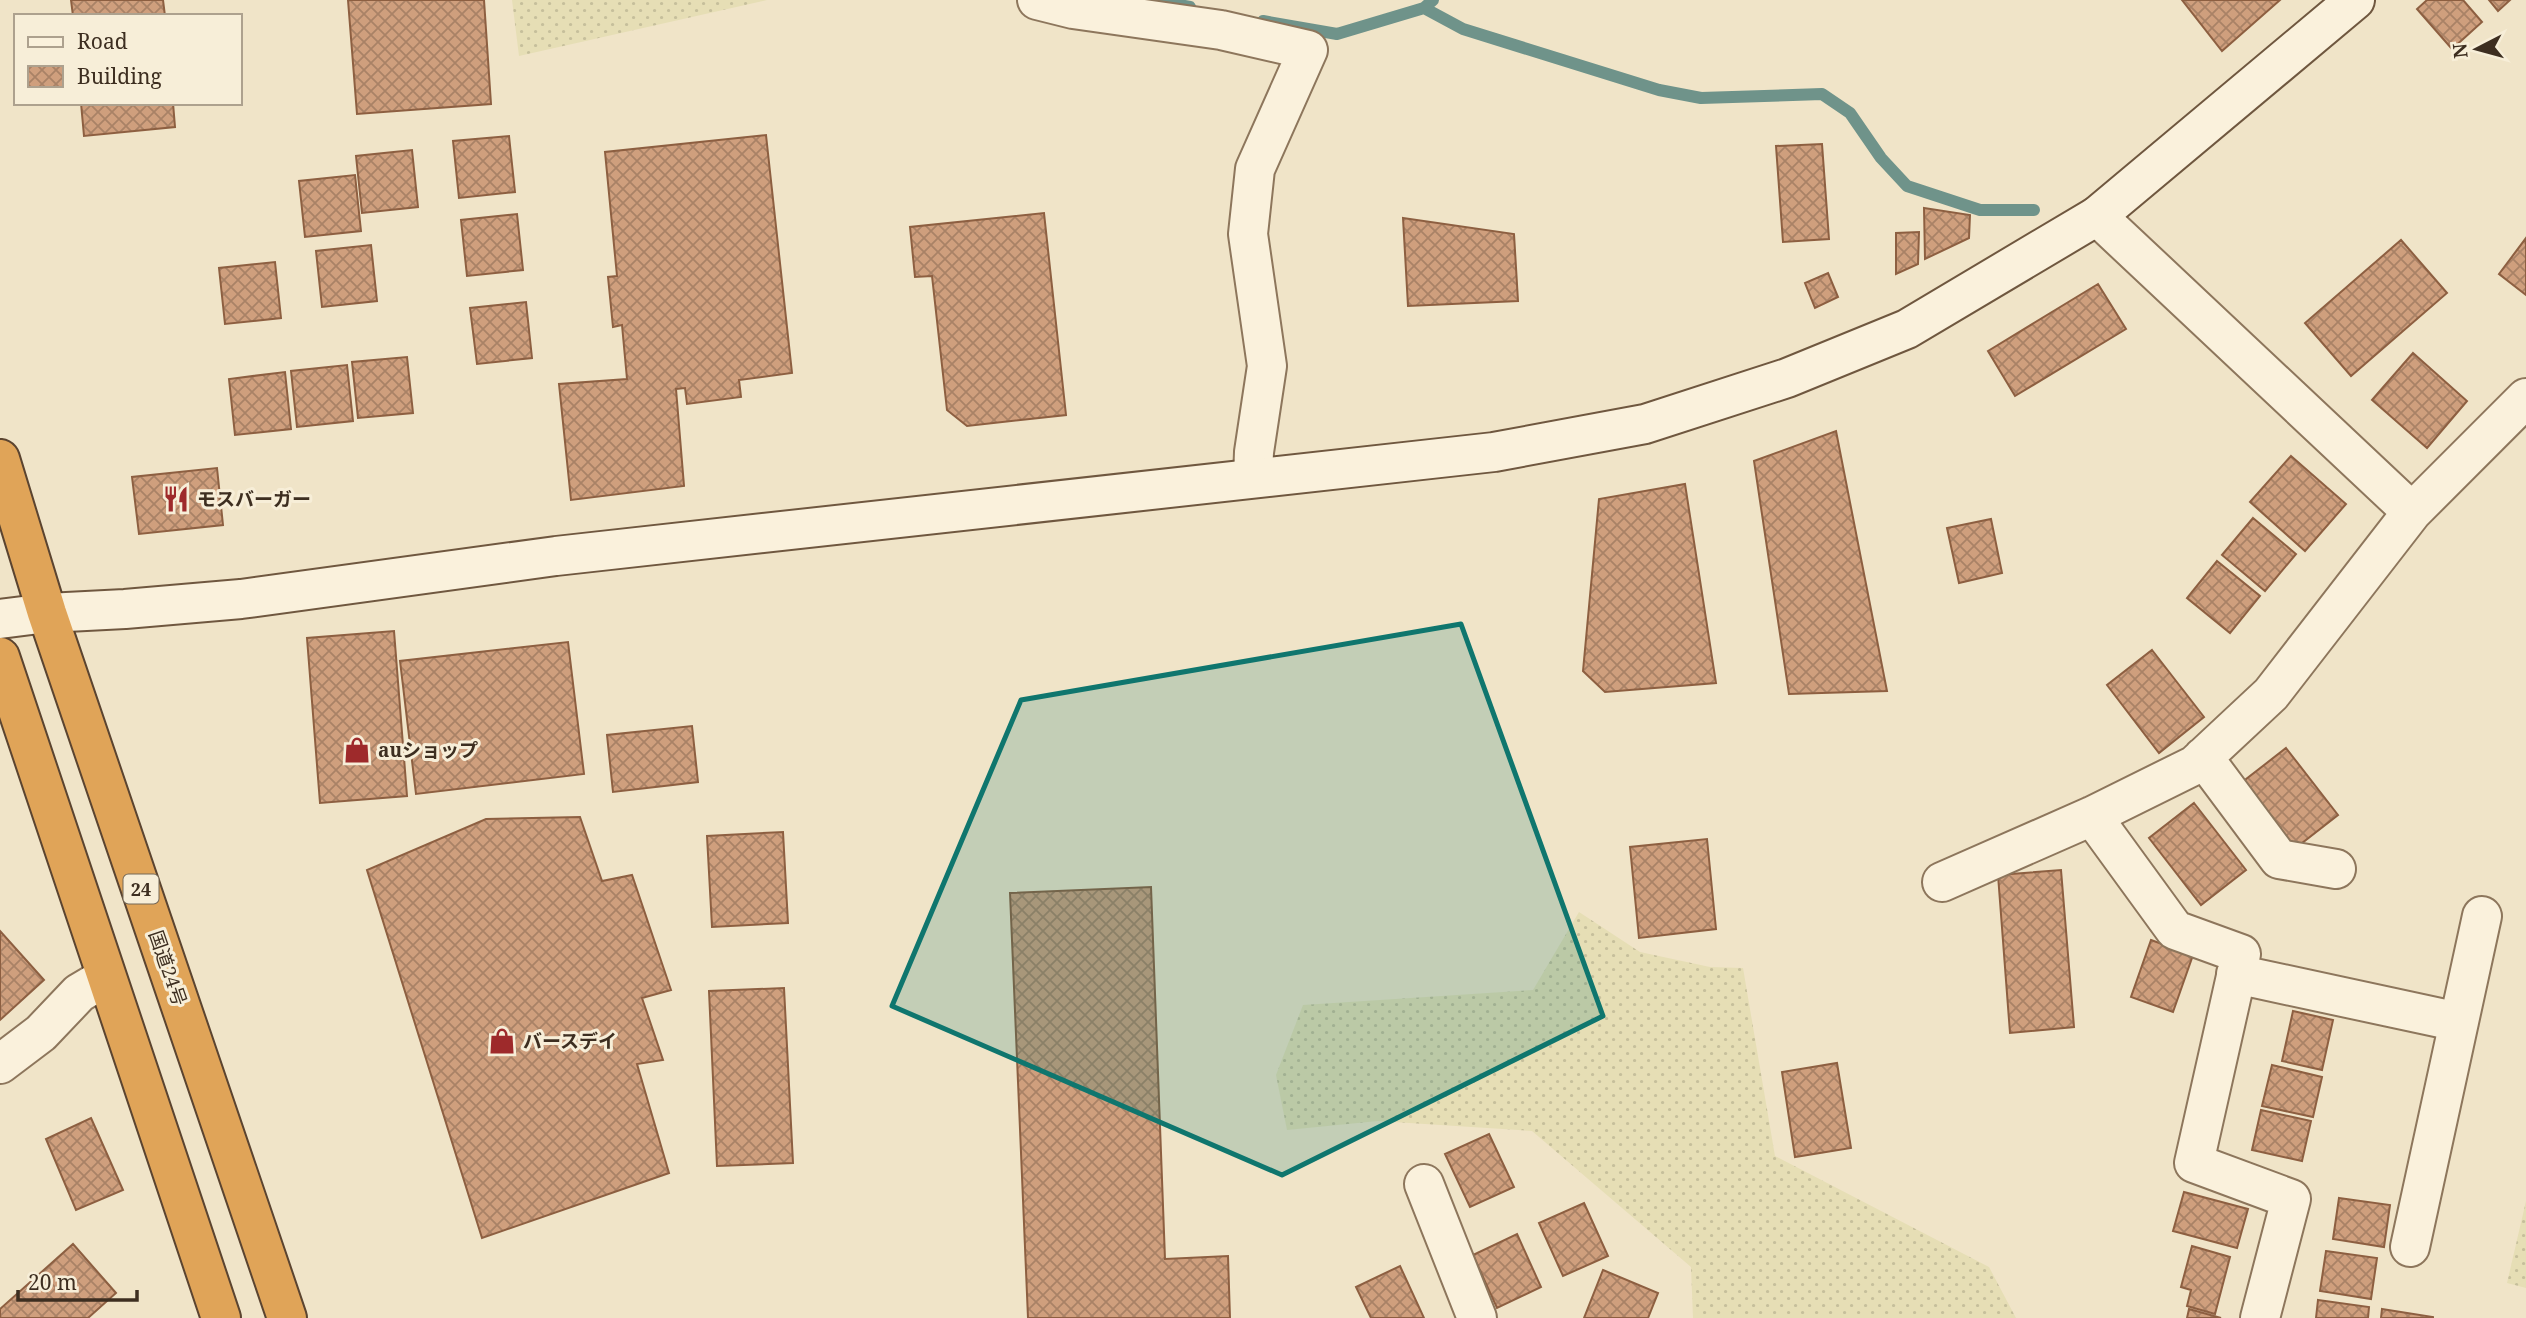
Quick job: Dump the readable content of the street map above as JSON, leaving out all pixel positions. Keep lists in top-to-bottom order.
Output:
{
  "streets": {
    "highway": ["24", "国道24号"]
  },
  "places": {
    "restaurant": ["モスバーガー"],
    "shop": ["auショップ", "バースデイ"]
  },
  "legend": ["Road", "Building"],
  "scale_bar": "20 m",
  "north": "left"
}
